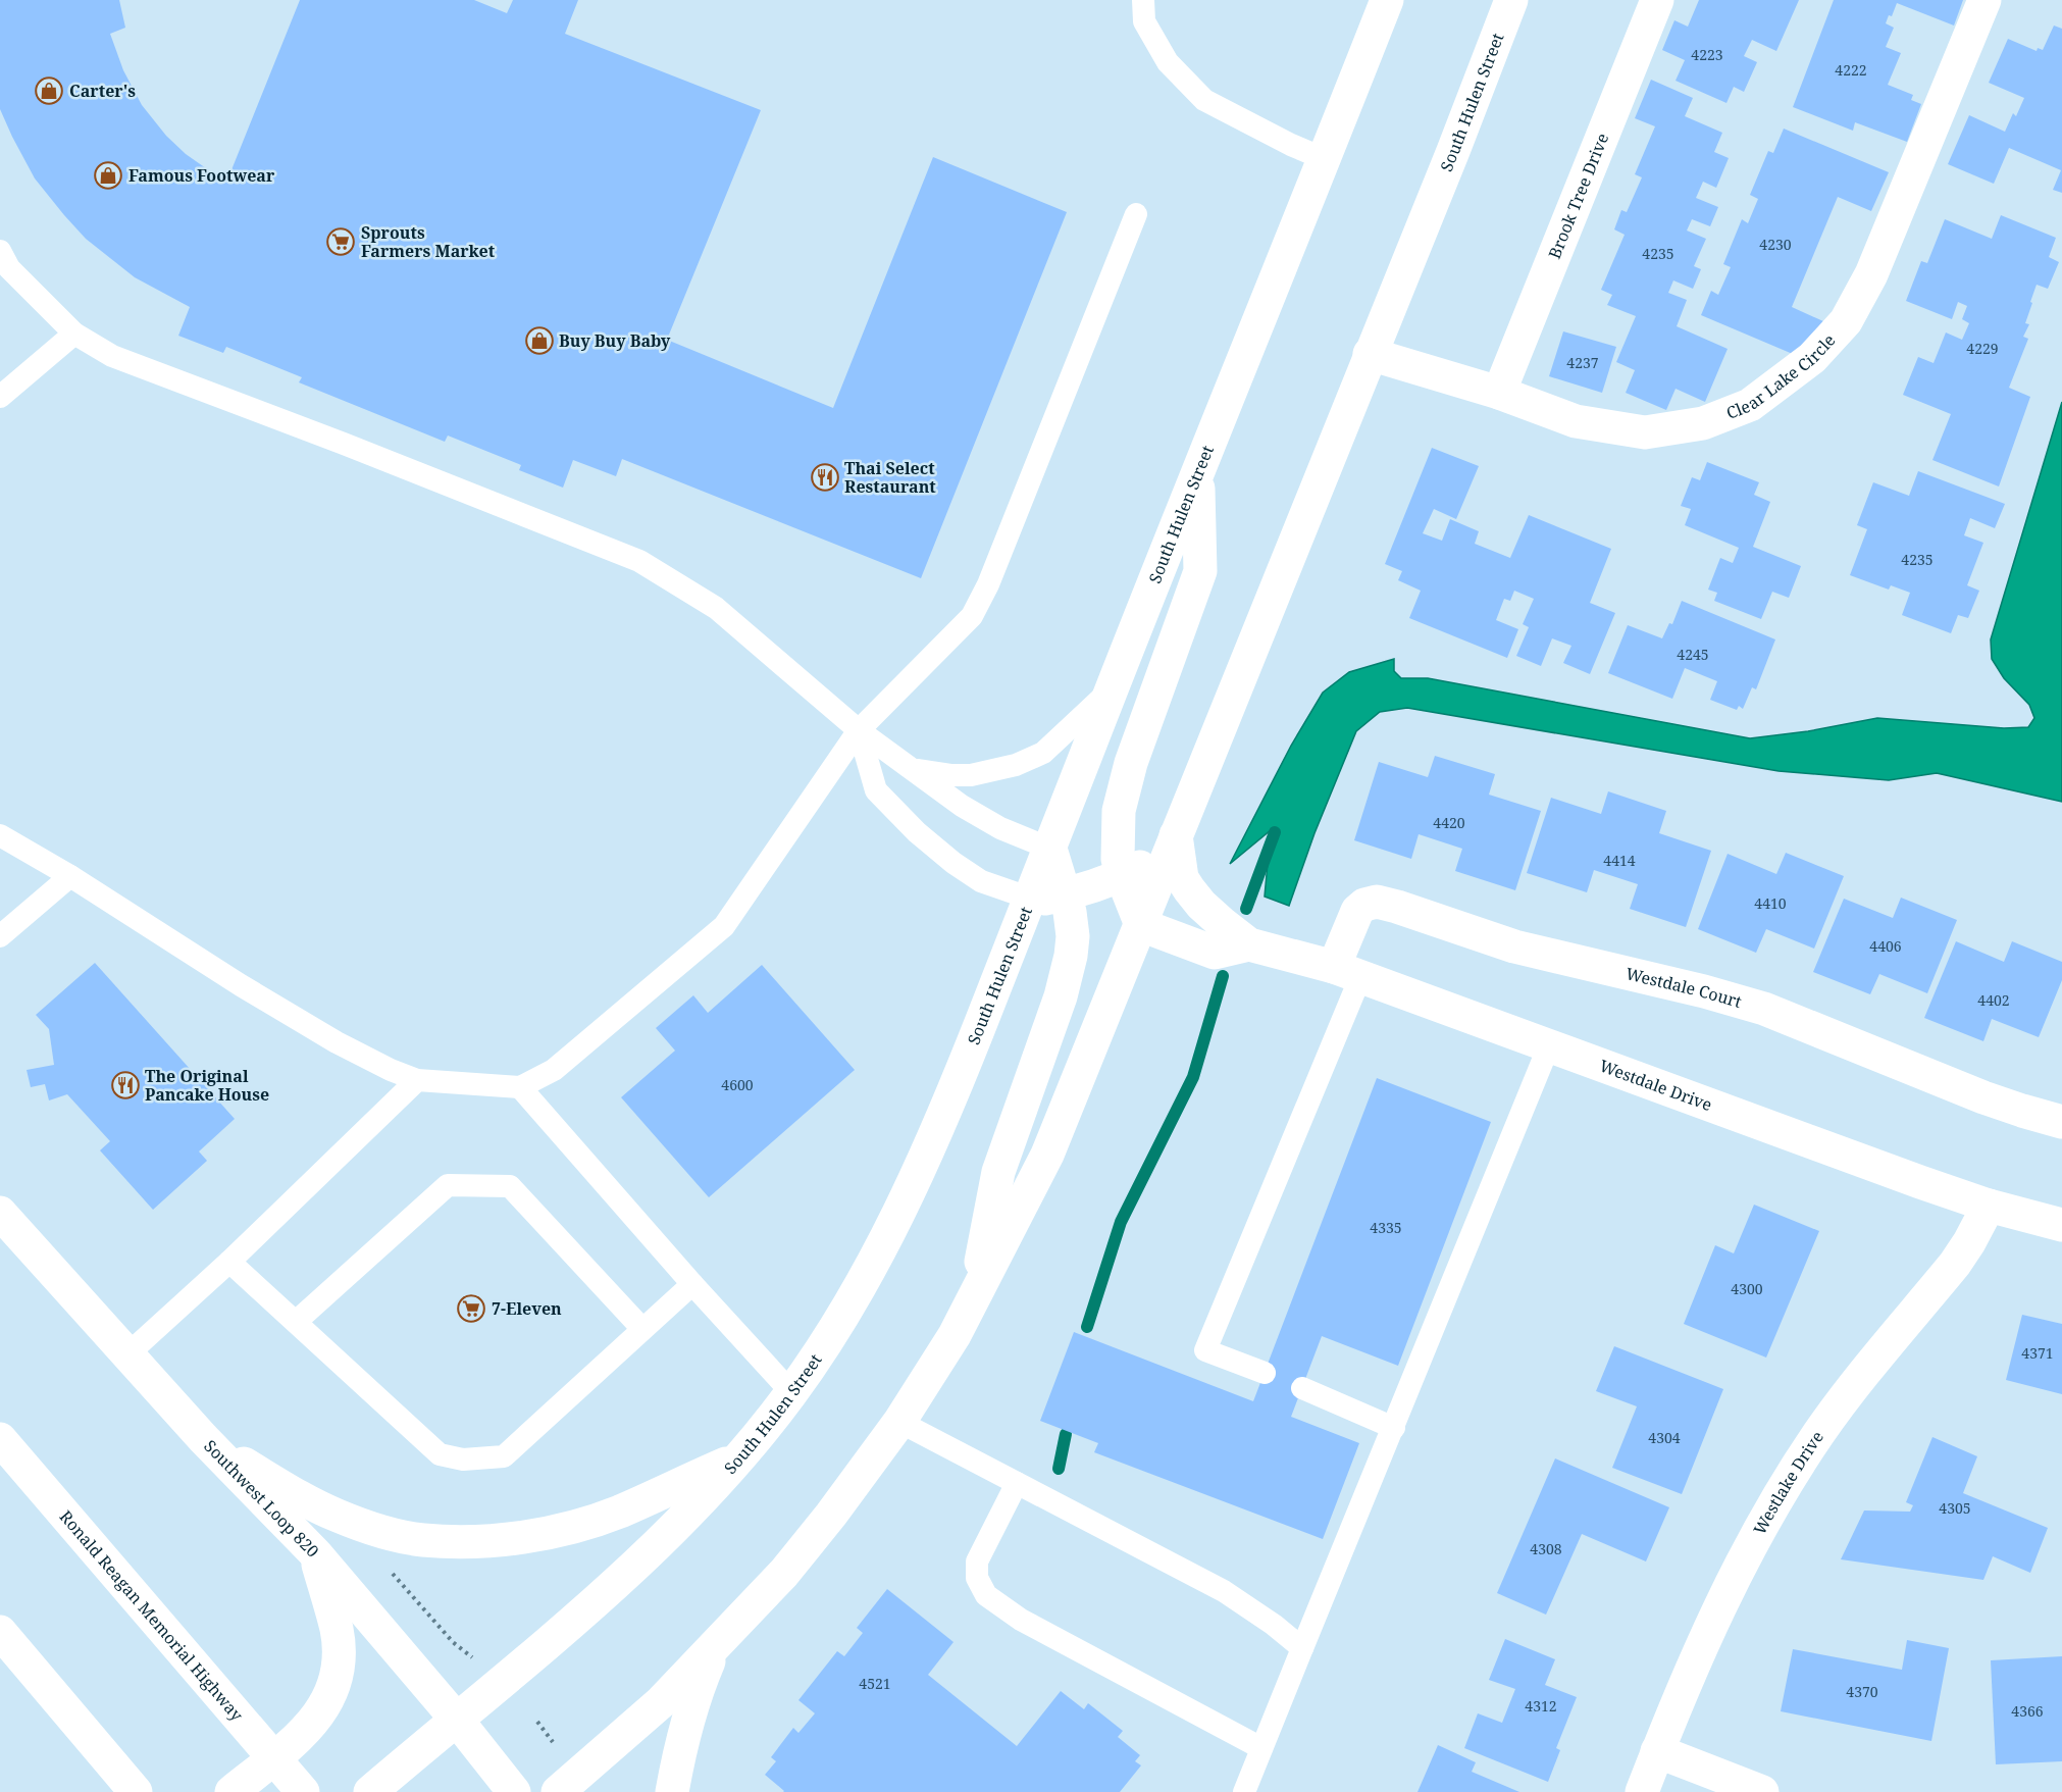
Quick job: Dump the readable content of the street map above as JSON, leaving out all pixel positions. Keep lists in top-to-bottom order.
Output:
{
  "streets": {
    "main road": [
      "South Hulen Street",
      "Brook Tree Drive",
      "Clear Lake Circle",
      "Westdale Court",
      "Westdale Drive",
      "Westlake Drive",
      "Southwest Loop 820",
      "Ronald Reagan Memorial Highway"
    ]
  },
  "crossings": [
    ["South Hulen Street", "Clear Lake Circle"],
    ["South Hulen Street", "Westdale Drive"],
    ["South Hulen Street", "Southwest Loop 820"],
    ["Brook Tree Drive", "Clear Lake Circle"],
    ["Westdale Court", "Westdale Drive"],
    ["Westdale Drive", "Westlake Drive"]
  ],
  "places": {
    "shop": ["Carter's", "Famous Footwear", "Buy Buy Baby"],
    "supermarket": ["Sprouts Farmers Market", "7-Eleven"],
    "restaurant": ["Thai Select Restaurant", "The Original Pancake House"]
  },
  "house_numbers": [
    "4223",
    "4222",
    "4230",
    "4235",
    "4229",
    "4237",
    "4235",
    "4245",
    "4420",
    "4414",
    "4410",
    "4406",
    "4402",
    "4600",
    "4335",
    "4300",
    "4371",
    "4304",
    "4305",
    "4308",
    "4521",
    "4370",
    "4312",
    "4366"
  ]
}
